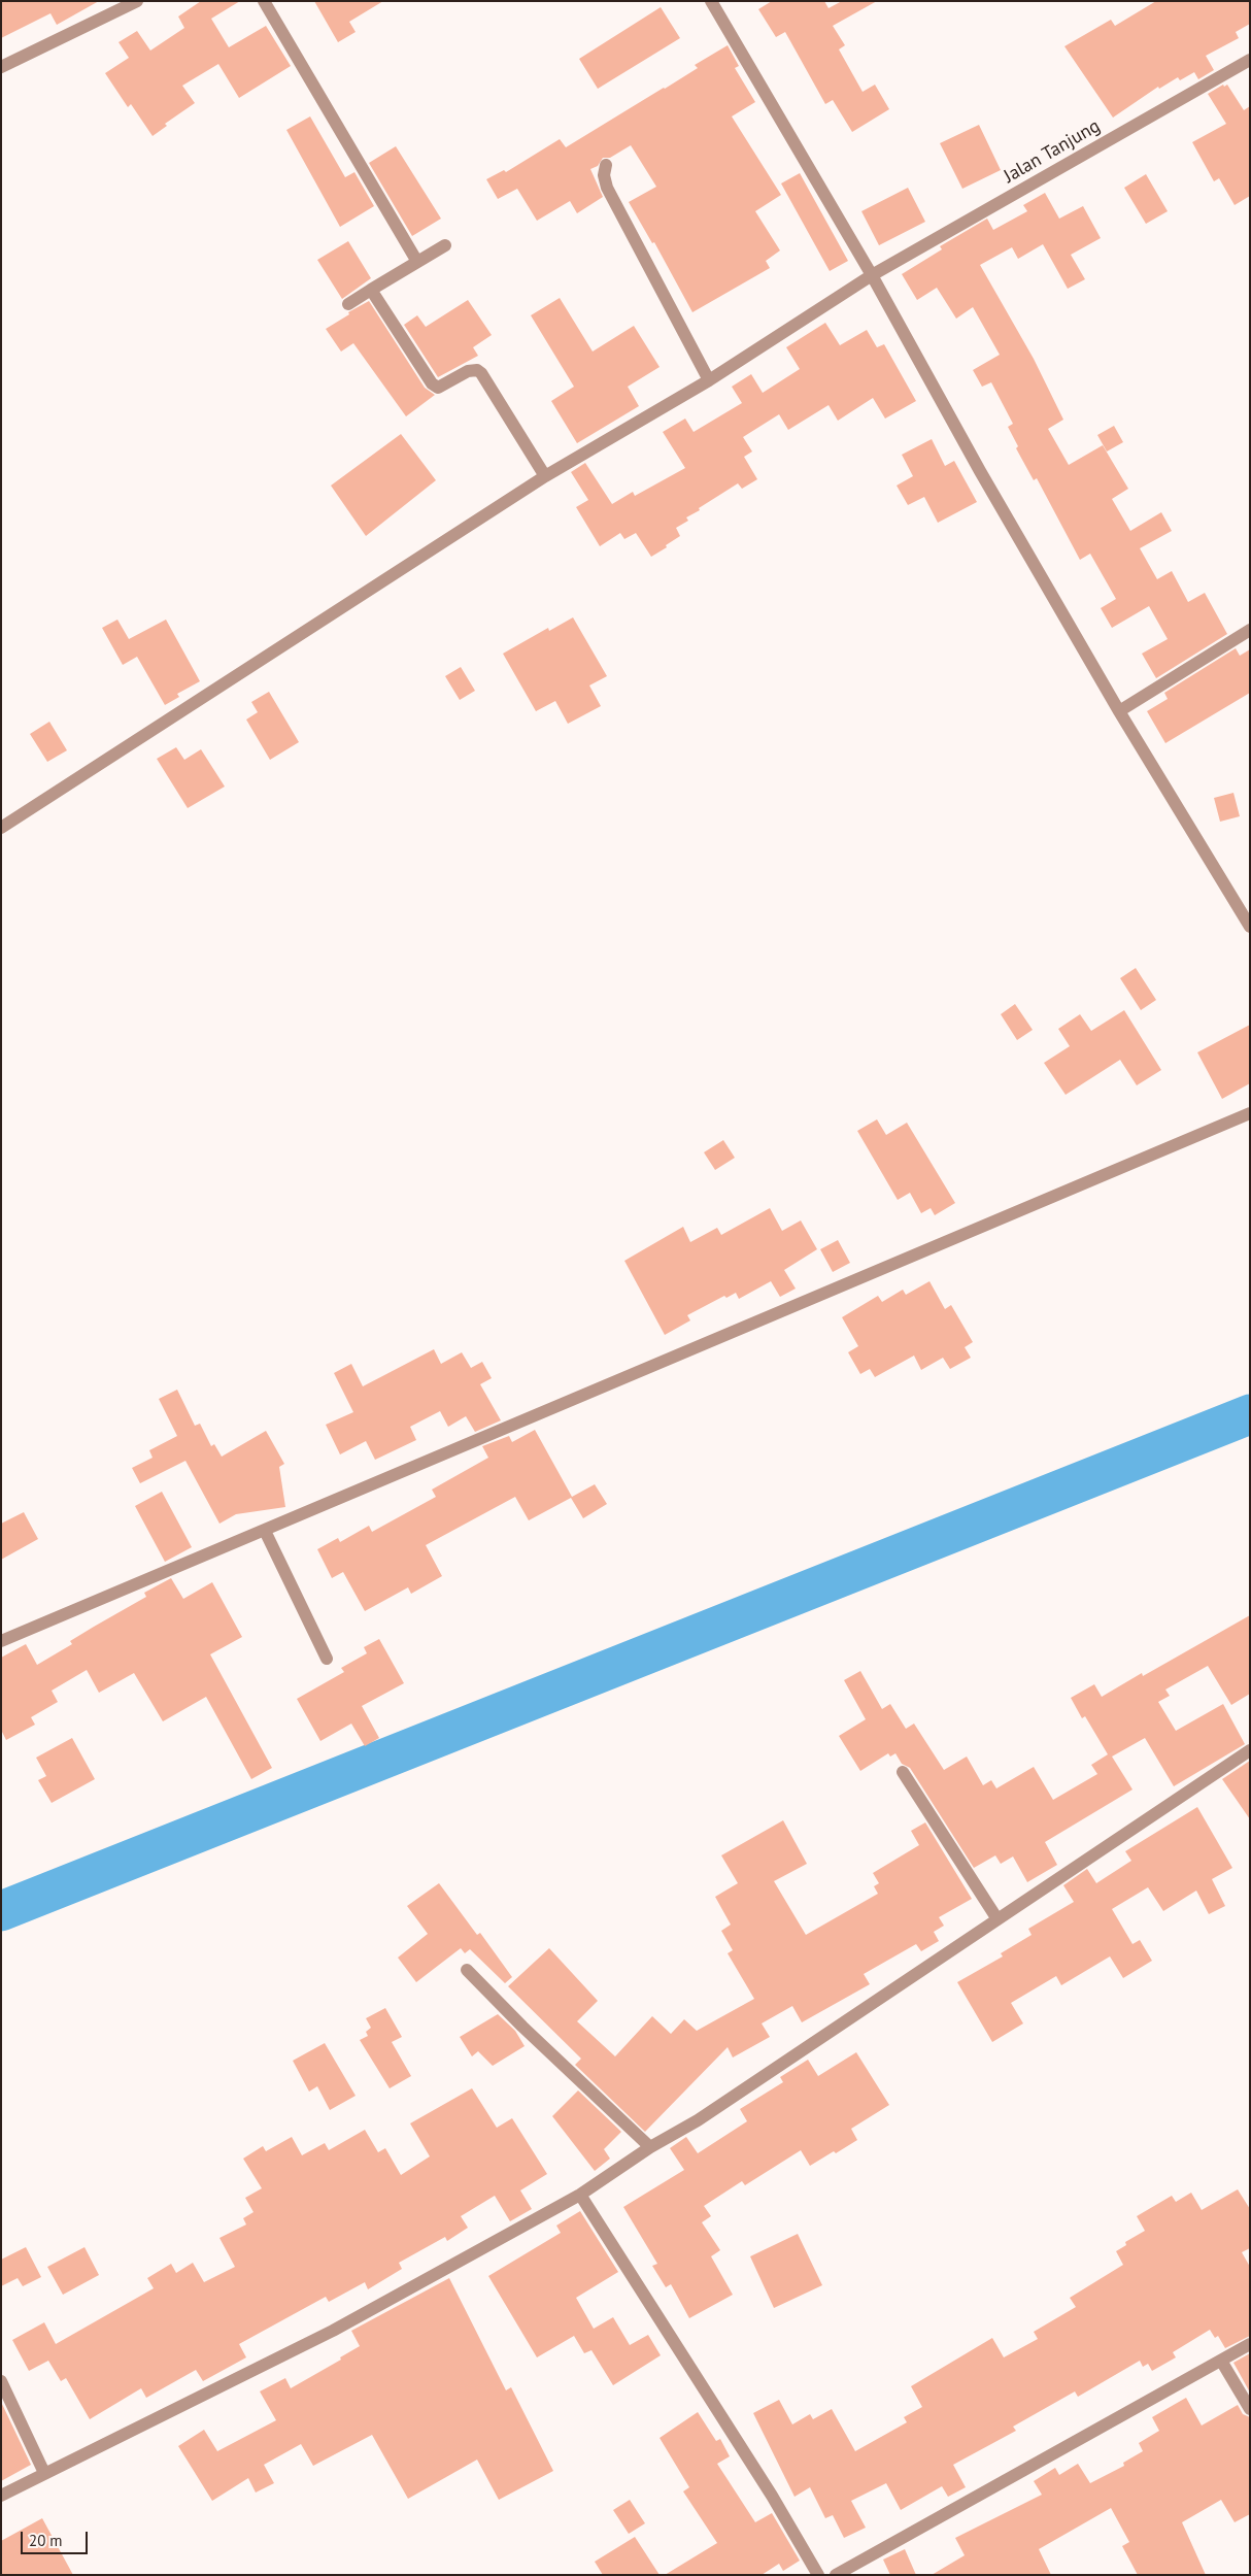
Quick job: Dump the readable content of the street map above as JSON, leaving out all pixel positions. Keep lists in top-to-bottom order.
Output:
{
  "streets": {
    "street": ["Jalan Tanjung"]
  },
  "scale_bar": "20 m"
}
